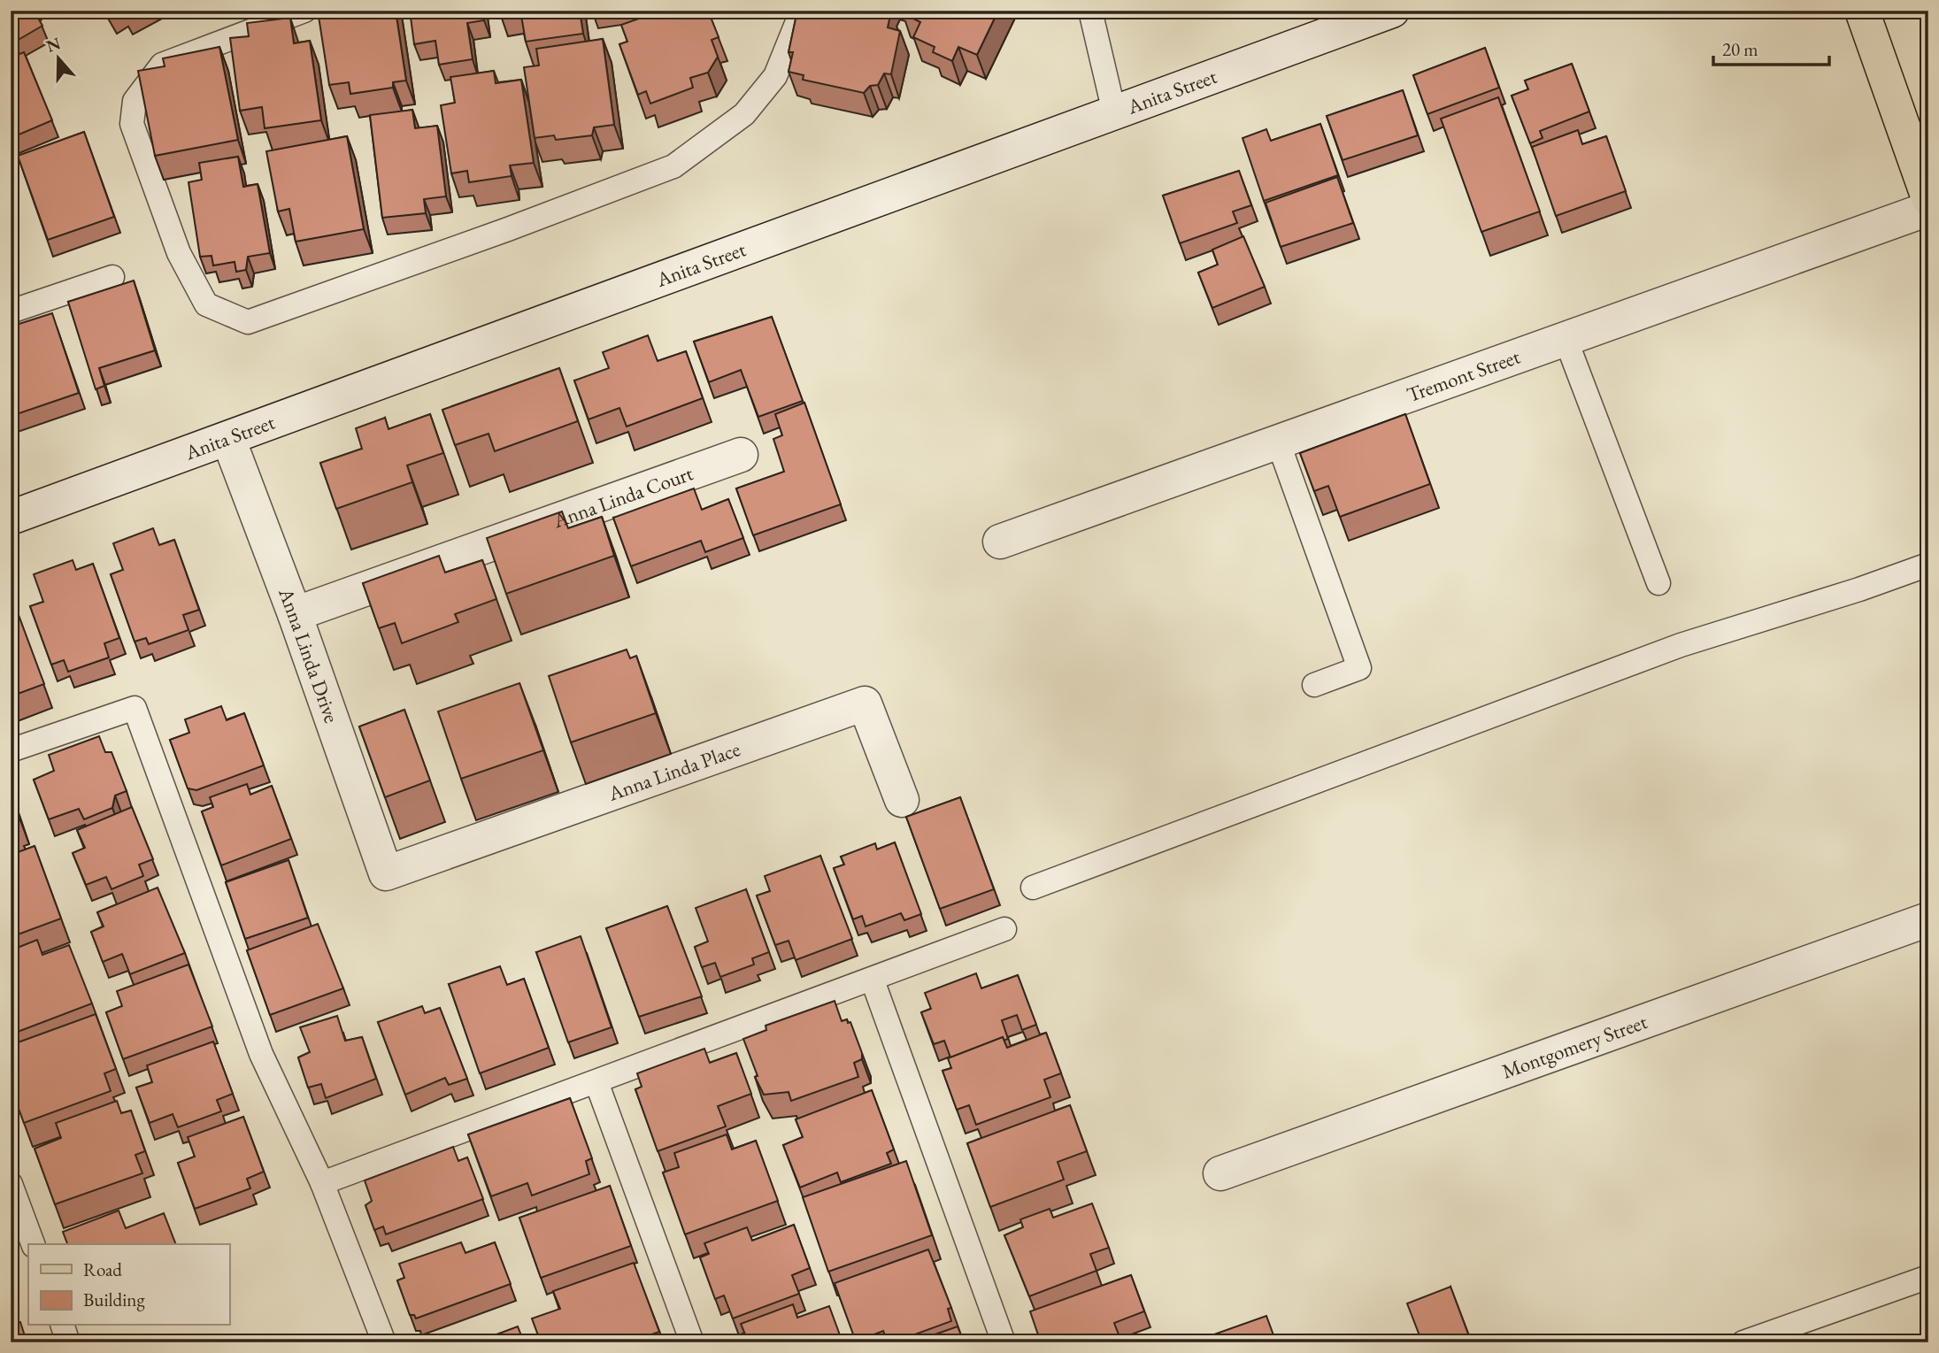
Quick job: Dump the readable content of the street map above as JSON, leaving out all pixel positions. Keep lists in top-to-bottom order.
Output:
{
  "streets": {
    "street": [
      "Anita Street",
      "Tremont Street",
      "Anna Linda Court",
      "Anna Linda Drive",
      "Anna Linda Place",
      "Montgomery Street"
    ]
  },
  "crossings": [
    ["Anita Street", "Anna Linda Drive"],
    ["Anna Linda Court", "Anna Linda Drive"],
    ["Anna Linda Drive", "Anna Linda Place"]
  ],
  "legend": ["Road", "Building"],
  "scale_bar": "20 m",
  "north": "top"
}
